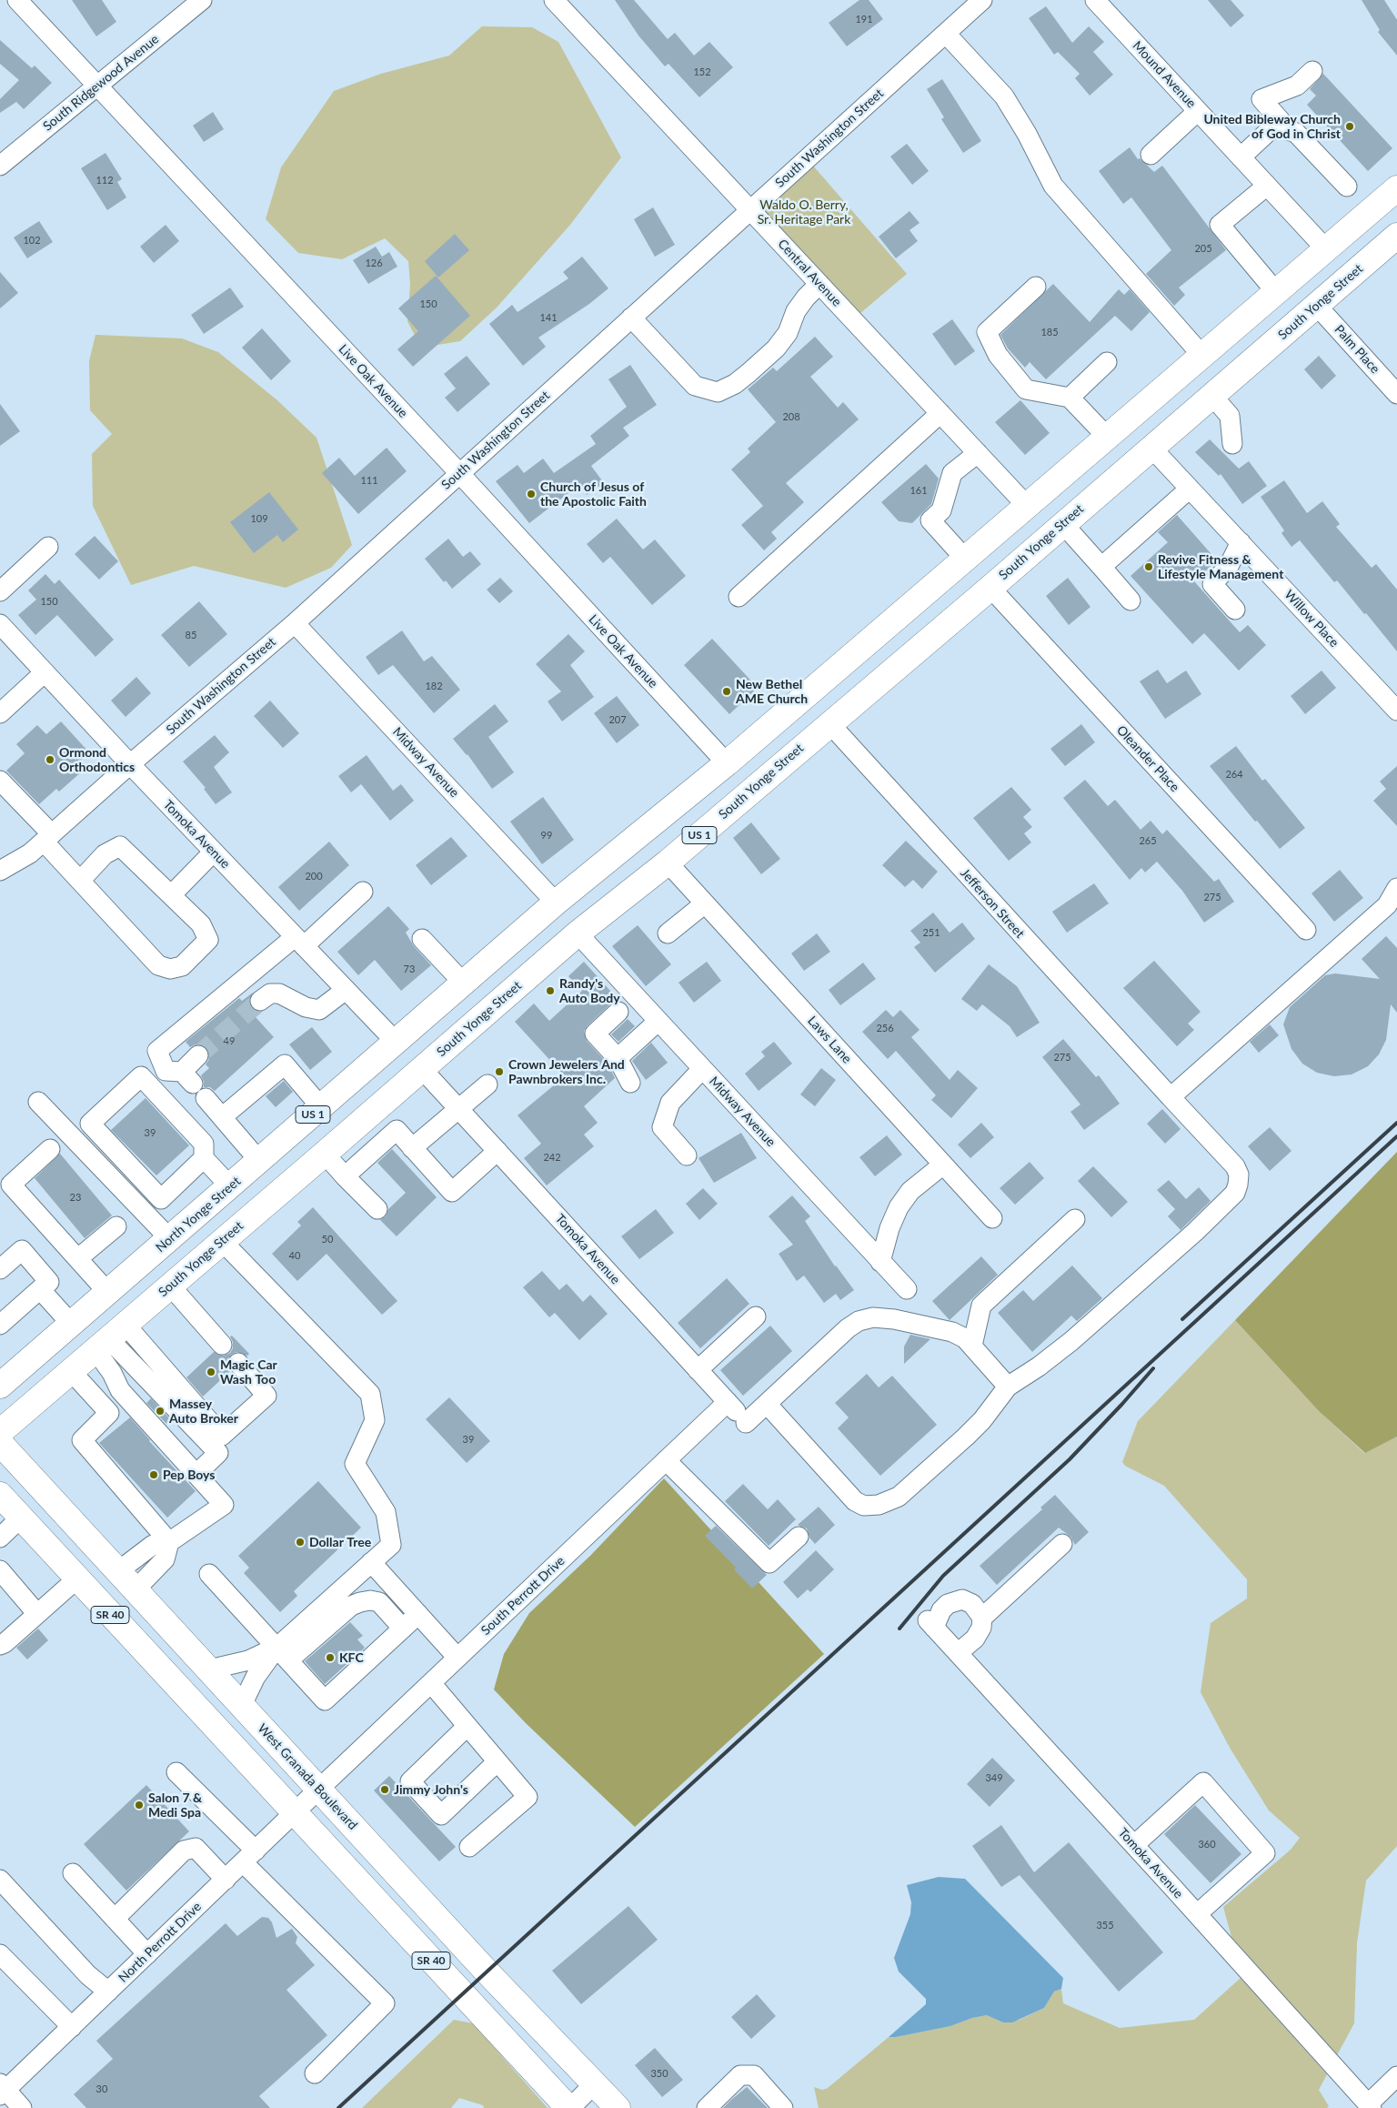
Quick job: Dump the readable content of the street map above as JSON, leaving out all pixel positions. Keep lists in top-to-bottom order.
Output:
{
  "streets": {
    "main road": [
      "South Yonge Street",
      "US 1",
      "North Yonge Street",
      "SR 40",
      "West Granada Boulevard"
    ],
    "street": [
      "Mound Avenue",
      "South Ridgewood Avenue",
      "South Washington Street",
      "Central Avenue",
      "Palm Place",
      "Live Oak Avenue",
      "Willow Place",
      "Oleander Place",
      "Midway Avenue",
      "Tomoka Avenue",
      "Jefferson Street",
      "Laws Lane",
      "South Perrott Drive",
      "North Perrott Drive"
    ]
  },
  "crossings": [
    ["Mound Avenue", "US 1"],
    ["South Ridgewood Avenue", "Live Oak Avenue"],
    ["South Washington Street", "Central Avenue"],
    ["South Washington Street", "Live Oak Avenue"],
    ["South Washington Street", "Midway Avenue"],
    ["South Washington Street", "Tomoka Avenue"],
    ["Central Avenue", "US 1"],
    ["South Yonge Street", "Palm Place"],
    ["South Yonge Street", "Willow Place"],
    ["South Yonge Street", "Oleander Place"],
    ["South Yonge Street", "Midway Avenue"],
    ["South Yonge Street", "Tomoka Avenue"],
    ["South Yonge Street", "Jefferson Street"],
    ["South Yonge Street", "Laws Lane"],
    ["Live Oak Avenue", "US 1"],
    ["Midway Avenue", "US 1"],
    ["Tomoka Avenue", "US 1"],
    ["Tomoka Avenue", "Jefferson Street"],
    ["Tomoka Avenue", "North Yonge Street"],
    ["Tomoka Avenue", "South Perrott Drive"],
    ["US 1", "North Yonge Street"],
    ["South Perrott Drive", "West Granada Boulevard"],
    ["South Perrott Drive", "North Perrott Drive"],
    ["SR 40", "North Perrott Drive"],
    ["West Granada Boulevard", "North Perrott Drive"]
  ],
  "parks": ["Waldo O. Berry, Sr. Heritage Park"],
  "places": [
    "United Bibleway Church of God in Christ",
    "Church of Jesus of the Apostolic Faith",
    "Revive Fitness & Lifestyle Management",
    "New Bethel AME Church",
    "Ormond Orthodontics",
    "Randy's Auto Body",
    "Crown Jewelers And Pawnbrokers Inc.",
    "Magic Car Wash Too",
    "Massey Auto Broker",
    "Pep Boys",
    "Dollar Tree",
    "KFC",
    "Jimmy John's",
    "Salon 7 & Medi Spa"
  ],
  "house_numbers": [
    "191",
    "152",
    "112",
    "102",
    "205",
    "126",
    "150",
    "141",
    "185",
    "208",
    "111",
    "161",
    "109",
    "150",
    "85",
    "182",
    "207",
    "264",
    "99",
    "265",
    "200",
    "275",
    "251",
    "73",
    "256",
    "49",
    "275",
    "39",
    "242",
    "23",
    "50",
    "40",
    "39",
    "349",
    "360",
    "355",
    "350",
    "30"
  ]
}
